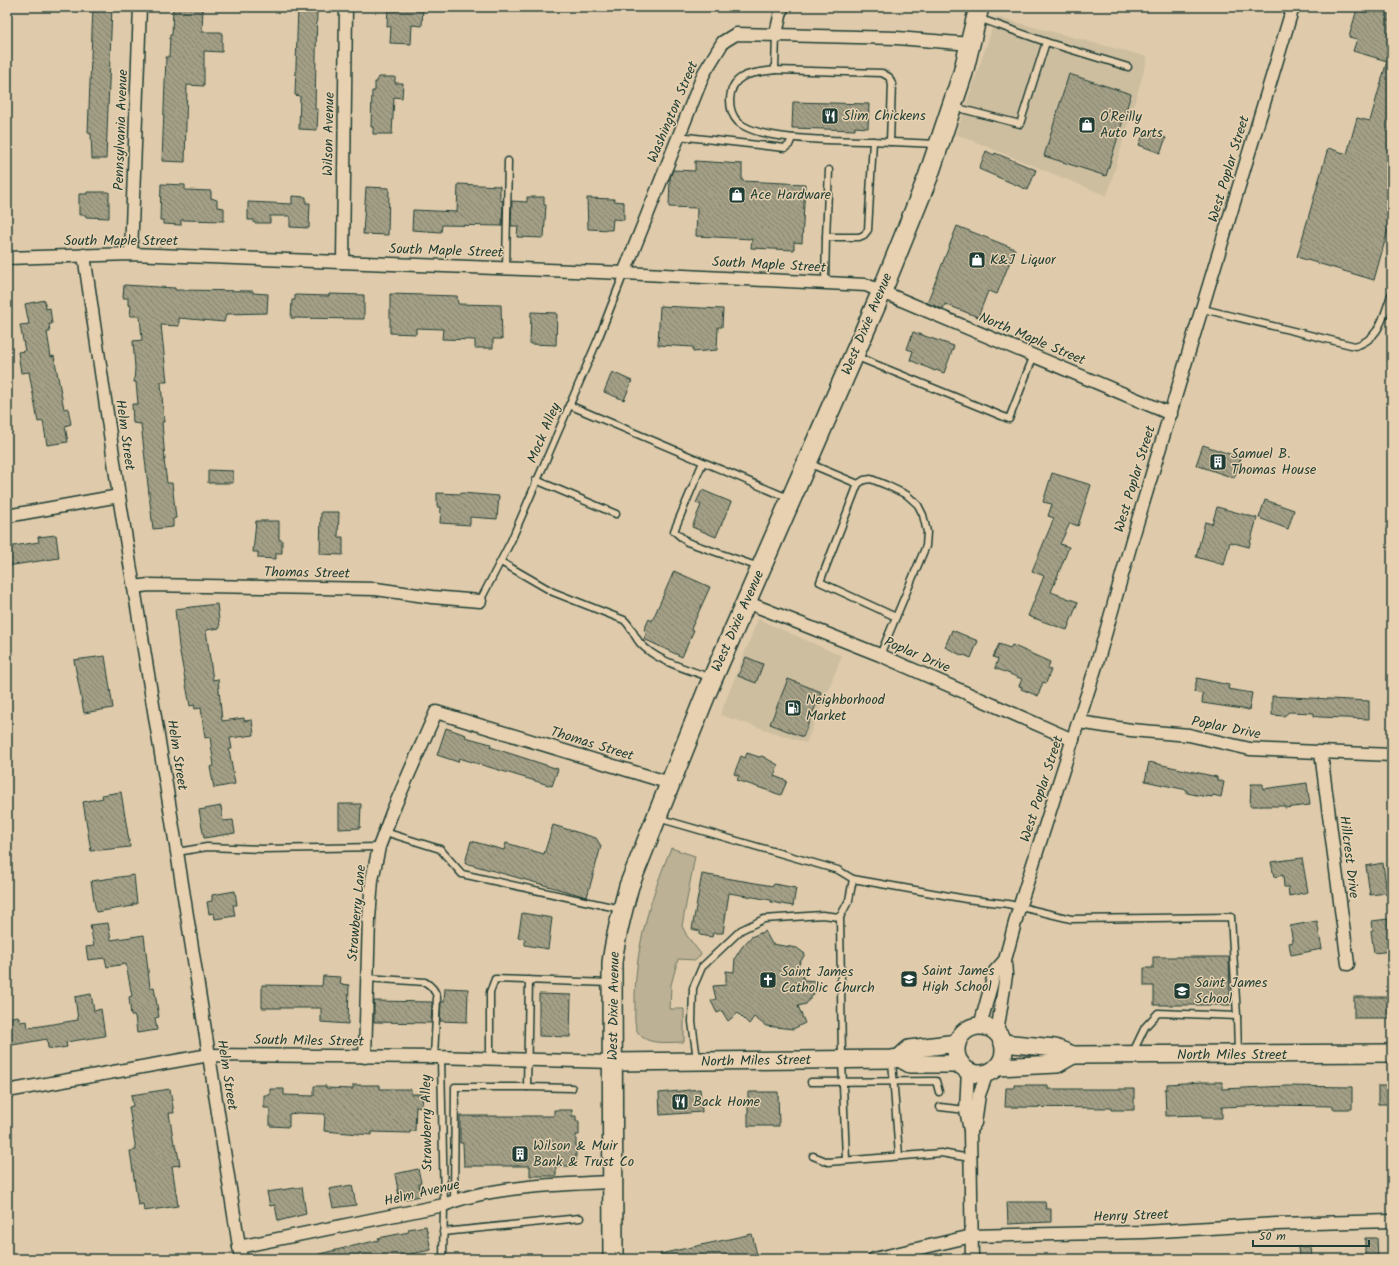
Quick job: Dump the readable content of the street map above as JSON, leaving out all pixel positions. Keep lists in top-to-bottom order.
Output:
{
  "streets": {
    "main road": ["West Dixie Avenue", "North Miles Street"],
    "street": [
      "Washington Street",
      "Pennsylvania Avenue",
      "Wilson Avenue",
      "West Poplar Street",
      "South Maple Street",
      "North Maple Street",
      "Helm Street",
      "Thomas Street",
      "Poplar Drive",
      "Hillcrest Drive",
      "Strawberry Lane",
      "South Miles Street",
      "Helm Avenue",
      "Henry Street"
    ],
    "lane": ["Mock Alley", "Strawberry Alley"]
  },
  "crossings": [
    ["Washington Street", "South Maple Street"],
    ["Washington Street", "Mock Alley"],
    ["Pennsylvania Avenue", "South Maple Street"],
    ["Wilson Avenue", "South Maple Street"],
    ["West Poplar Street", "North Maple Street"],
    ["West Poplar Street", "Poplar Drive"],
    ["West Poplar Street", "North Miles Street"],
    ["South Maple Street", "West Dixie Avenue"],
    ["South Maple Street", "North Maple Street"],
    ["South Maple Street", "Mock Alley"],
    ["South Maple Street", "Helm Street"],
    ["West Dixie Avenue", "North Maple Street"],
    ["West Dixie Avenue", "Thomas Street"],
    ["West Dixie Avenue", "Poplar Drive"],
    ["West Dixie Avenue", "South Miles Street"],
    ["West Dixie Avenue", "North Miles Street"],
    ["West Dixie Avenue", "Helm Avenue"],
    ["Mock Alley", "Thomas Street"],
    ["Helm Street", "Thomas Street"],
    ["Helm Street", "South Miles Street"],
    ["Helm Street", "Helm Avenue"],
    ["Thomas Street", "Strawberry Lane"],
    ["Poplar Drive", "Hillcrest Drive"],
    ["Strawberry Lane", "South Miles Street"],
    ["Strawberry Lane", "Strawberry Alley"],
    ["South Miles Street", "North Miles Street"],
    ["South Miles Street", "Strawberry Alley"],
    ["Strawberry Alley", "Helm Avenue"]
  ],
  "places": {
    "restaurant": ["Slim Chickens", "Back Home"],
    "shop": ["O'Reilly Auto Parts", "Ace Hardware", "K&J Liquor"],
    "building": ["Samuel B. Thomas House", "Wilson & Muir Bank & Trust Co"],
    "fuel station": ["Neighborhood Market"],
    "school or university": ["Saint James High School", "Saint James School"],
    "church": ["Saint James Catholic Church"]
  },
  "scale_bar": "50 m"
}
